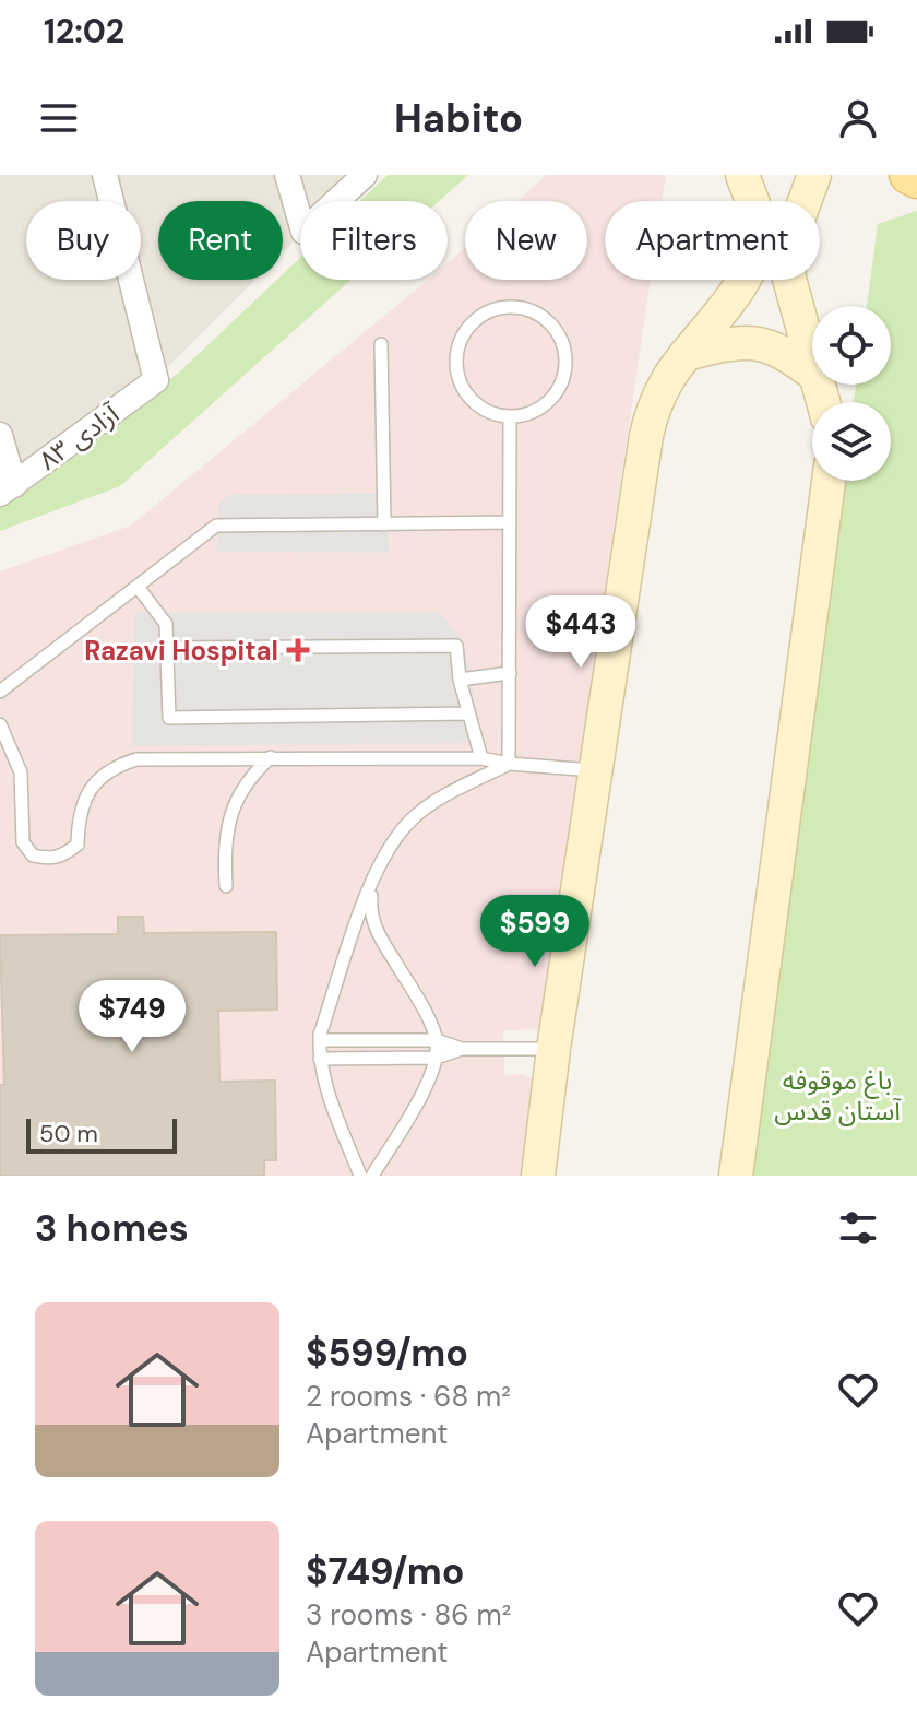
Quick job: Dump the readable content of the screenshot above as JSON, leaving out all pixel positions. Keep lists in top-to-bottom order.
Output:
{
  "streets": {
    "street": ["آزادی ۸۳"]
  },
  "parks": ["باغ موقوفه آستان قدس"],
  "places": {
    "health": ["Razavi Hospital"]
  },
  "scale_bar": "50 m",
  "page": {
    "status": "12:02",
    "header": "Habito",
    "chip": [
      "Buy",
      "Rent",
      "Filters",
      "New",
      "Apartment"
    ],
    "price": ["$443", "$599", "$749"],
    "scale": "50 m",
    "heading": "3 homes",
    "list": [
      {
        "name": "$599/mo",
        "note": "2 rooms · 68 m² · Apartment"
      },
      {
        "name": "$749/mo",
        "note": "3 rooms · 86 m² · Apartment"
      }
    ]
  }
}
